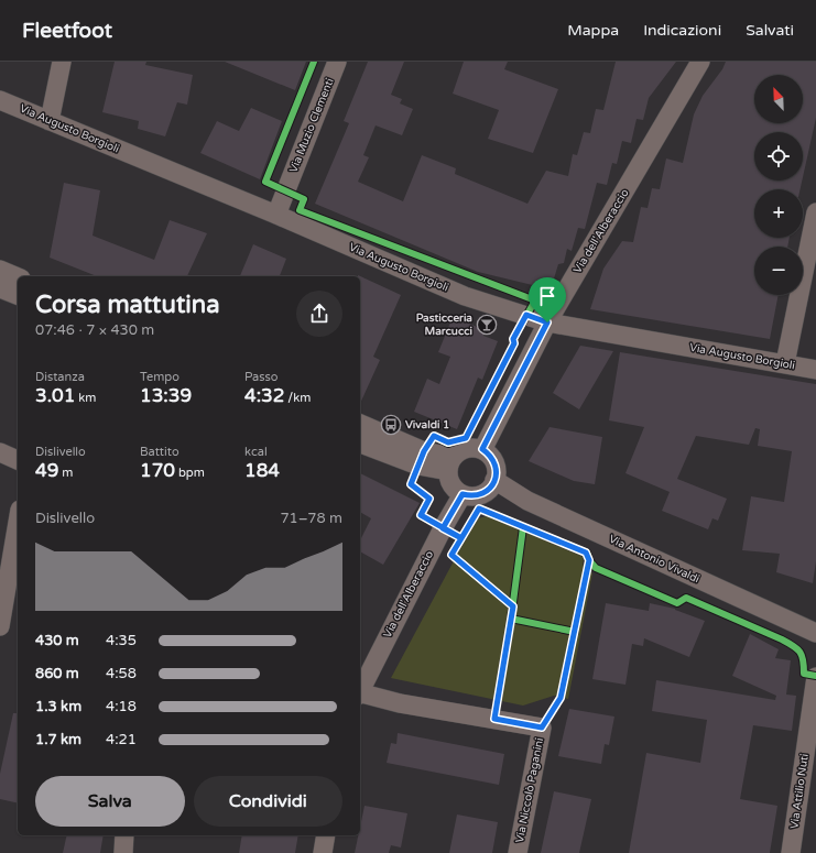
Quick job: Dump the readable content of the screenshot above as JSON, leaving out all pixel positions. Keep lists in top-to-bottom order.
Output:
{
  "streets": {
    "street": [
      "Via Muzio Clementi",
      "Via Augusto Borgioli",
      "Via dell'Alberaccio",
      "Via Antonio Vivaldi",
      "Via Niccolò Paganini",
      "Via Attilio Nuti"
    ]
  },
  "crossings": [
    ["Via Muzio Clementi", "Via Augusto Borgioli"],
    ["Via Augusto Borgioli", "Via dell'Alberaccio"],
    ["Via dell'Alberaccio", "Via Antonio Vivaldi"]
  ],
  "places": {
    "bar": ["Pasticceria Marcucci"],
    "bus stop": ["Vivaldi 1"]
  },
  "north": "top left",
  "page": {
    "header": "Fleetfoot",
    "nav": ["Mappa", "Indicazioni", "Salvati"],
    "map_buttons": ["+", "−"],
    "heading": ["Corsa mattutina", "07:46 · 7 × 430 m"],
    "stats": [
      ["Distanza", "3.01 km"],
      ["Tempo", "13:39"],
      ["Passo", "4:32 /km"],
      ["Dislivello", "49 m"],
      ["Battito", "170 bpm"],
      ["kcal", "184"]
    ],
    "chart": ["Dislivello", "71–78 m"],
    "list": [
      {
        "name": "430 m",
        "note": "4:35"
      },
      {
        "name": "860 m",
        "note": "4:58"
      },
      {
        "name": "1.3 km",
        "note": "4:18"
      },
      {
        "name": "1.7 km",
        "note": "4:21"
      }
    ],
    "buttons": ["Salva", "Condividi"]
  }
}
